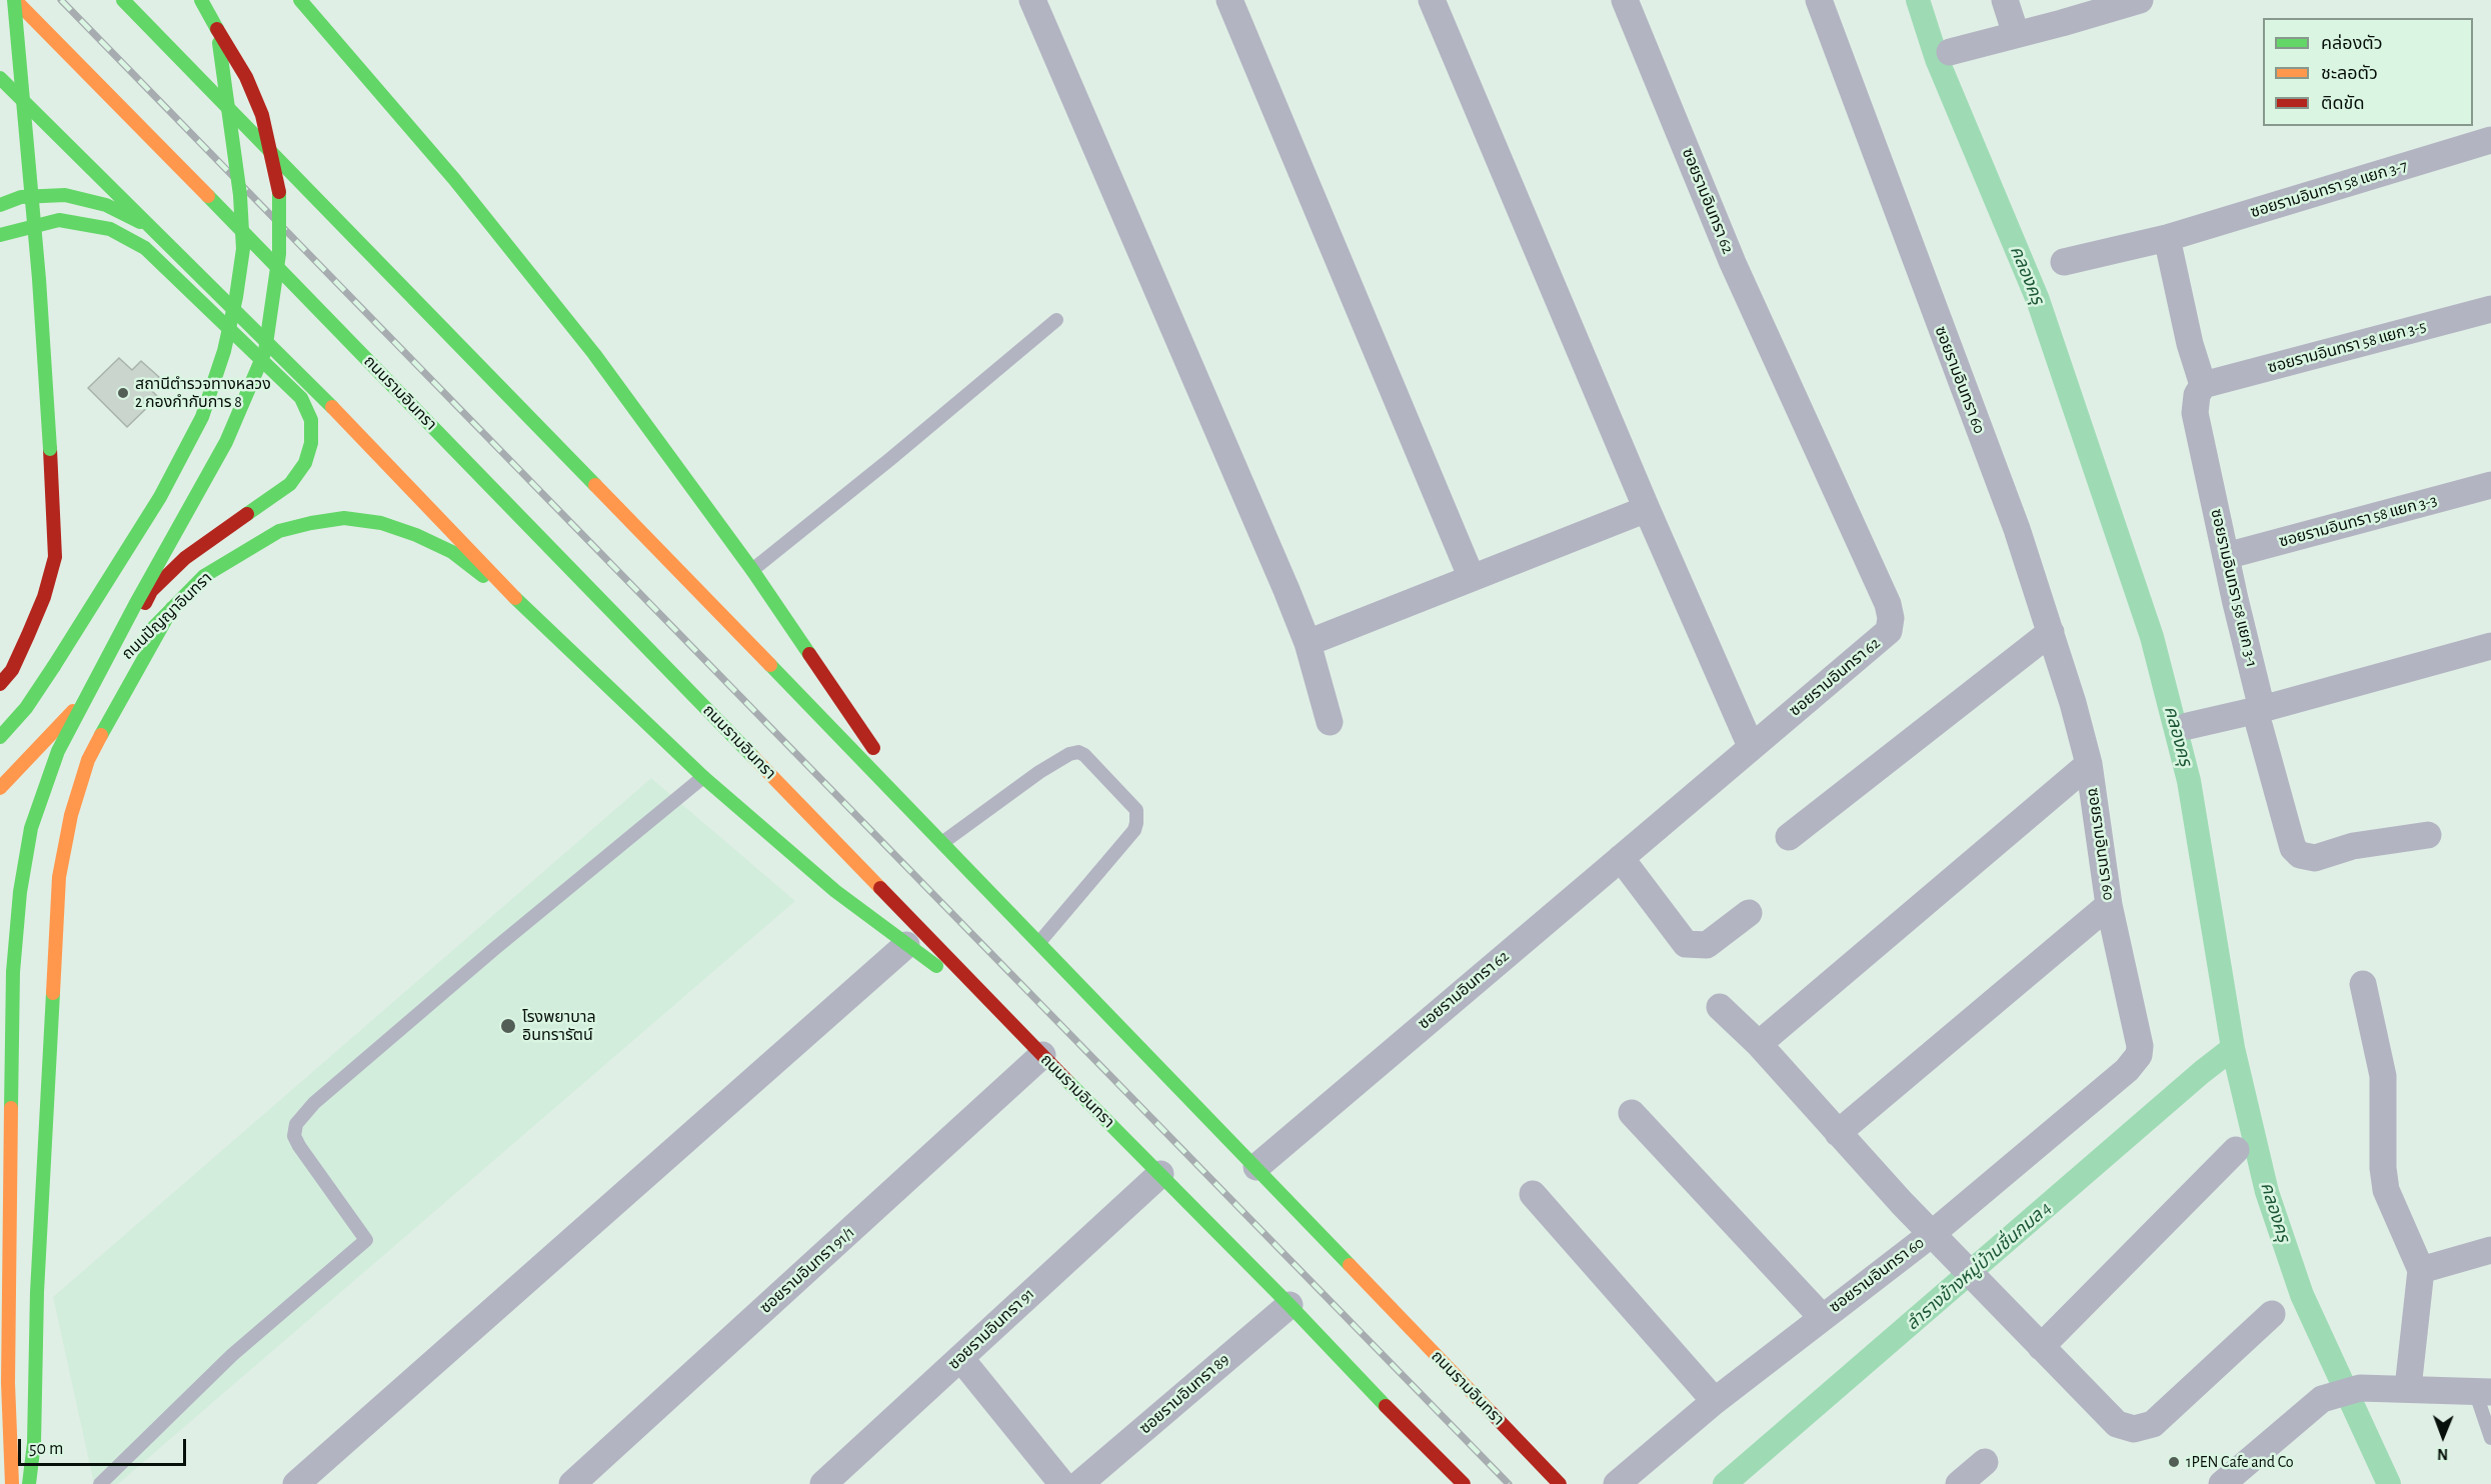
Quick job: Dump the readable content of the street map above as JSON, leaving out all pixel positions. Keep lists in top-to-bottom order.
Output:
{
  "streets": {
    "main road": ["ถนนรามอินทรา", "ถนนปัญญาอินทรา"],
    "street": [
      "ซอยรามอินทรา 58 แยก 3-7",
      "ซอยรามอินทรา 62",
      "ซอยรามอินทรา 58 แยก 3-5",
      "ซอยรามอินทรา 60",
      "ซอยรามอินทรา 58 แยก 3-3",
      "ซอยรามอินทรา 58 แยก 3-1",
      "ซอยรามอินทรา 91/1",
      "ซอยรามอินทรา 91",
      "ซอยรามอินทรา 89"
    ]
  },
  "crossings": [
    ["ซอยรามอินทรา 62", "ถนนรามอินทรา"],
    ["ซอยรามอินทรา 58 แยก 3-5", "ซอยรามอินทรา 58 แยก 3-1"],
    ["ถนนรามอินทรา", "ซอยรามอินทรา 91/1"],
    ["ถนนรามอินทรา", "ซอยรามอินทรา 91"],
    ["ถนนรามอินทรา", "ซอยรามอินทรา 89"],
    ["ซอยรามอินทรา 58 แยก 3-3", "ซอยรามอินทรา 58 แยก 3-1"]
  ],
  "water": ["คลองครุ", "ลำรางข้างหมู่บ้านชื่นกมล 4"],
  "places": ["สถานีตำรวจทางหลวง 2 กองกำกับการ 8", "โรงพยาบาล อินทรารัตน์", "1PEN Cafe and Co"],
  "legend": ["คล่องตัว", "ชะลอตัว", "ติดขัด"],
  "scale_bar": "50 m",
  "north": "bottom"
}
